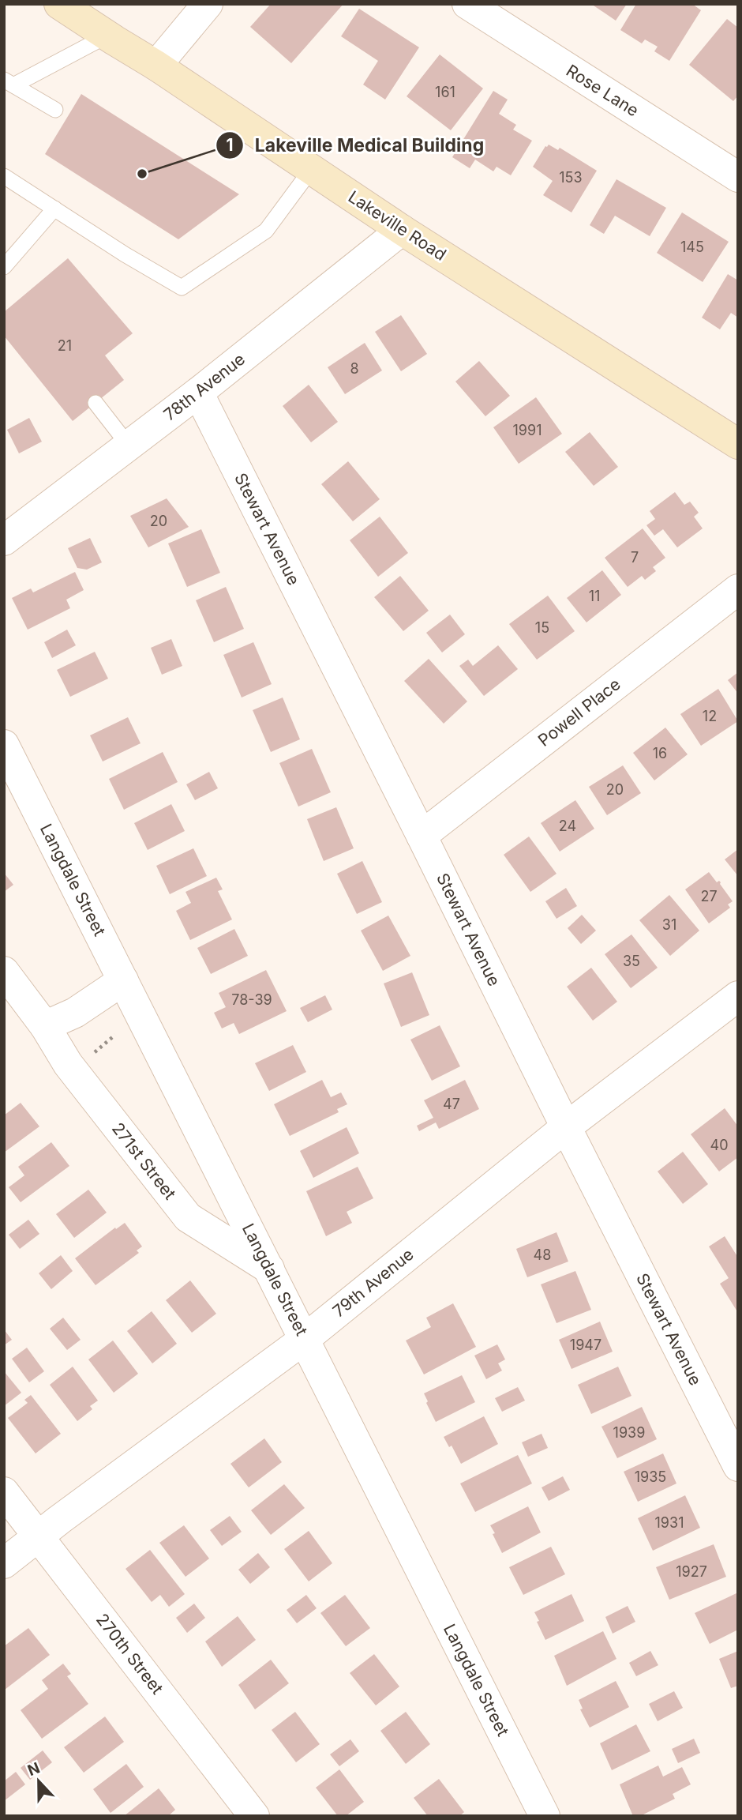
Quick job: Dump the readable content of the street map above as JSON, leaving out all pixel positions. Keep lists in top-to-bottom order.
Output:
{
  "streets": {
    "main road": ["Lakeville Road"],
    "street": [
      "Rose Lane",
      "78th Avenue",
      "Stewart Avenue",
      "Powell Place",
      "Langdale Street",
      "271st Street",
      "79th Avenue",
      "270th Street"
    ]
  },
  "crossings": [
    ["Lakeville Road", "78th Avenue"],
    ["78th Avenue", "Stewart Avenue"],
    ["Stewart Avenue", "Powell Place"],
    ["Stewart Avenue", "79th Avenue"],
    ["Langdale Street", "271st Street"],
    ["Langdale Street", "79th Avenue"],
    ["79th Avenue", "270th Street"]
  ],
  "places": ["Lakeville Medical Building"],
  "house_numbers": [
    "161",
    "153",
    "145",
    "21",
    "8",
    "1991",
    "20",
    "7",
    "11",
    "15",
    "12",
    "16",
    "20",
    "24",
    "27",
    "31",
    "35",
    "78-39",
    "47",
    "40",
    "48",
    "1947",
    "1939",
    "1935",
    "1931",
    "1927"
  ],
  "north": "top"
}
